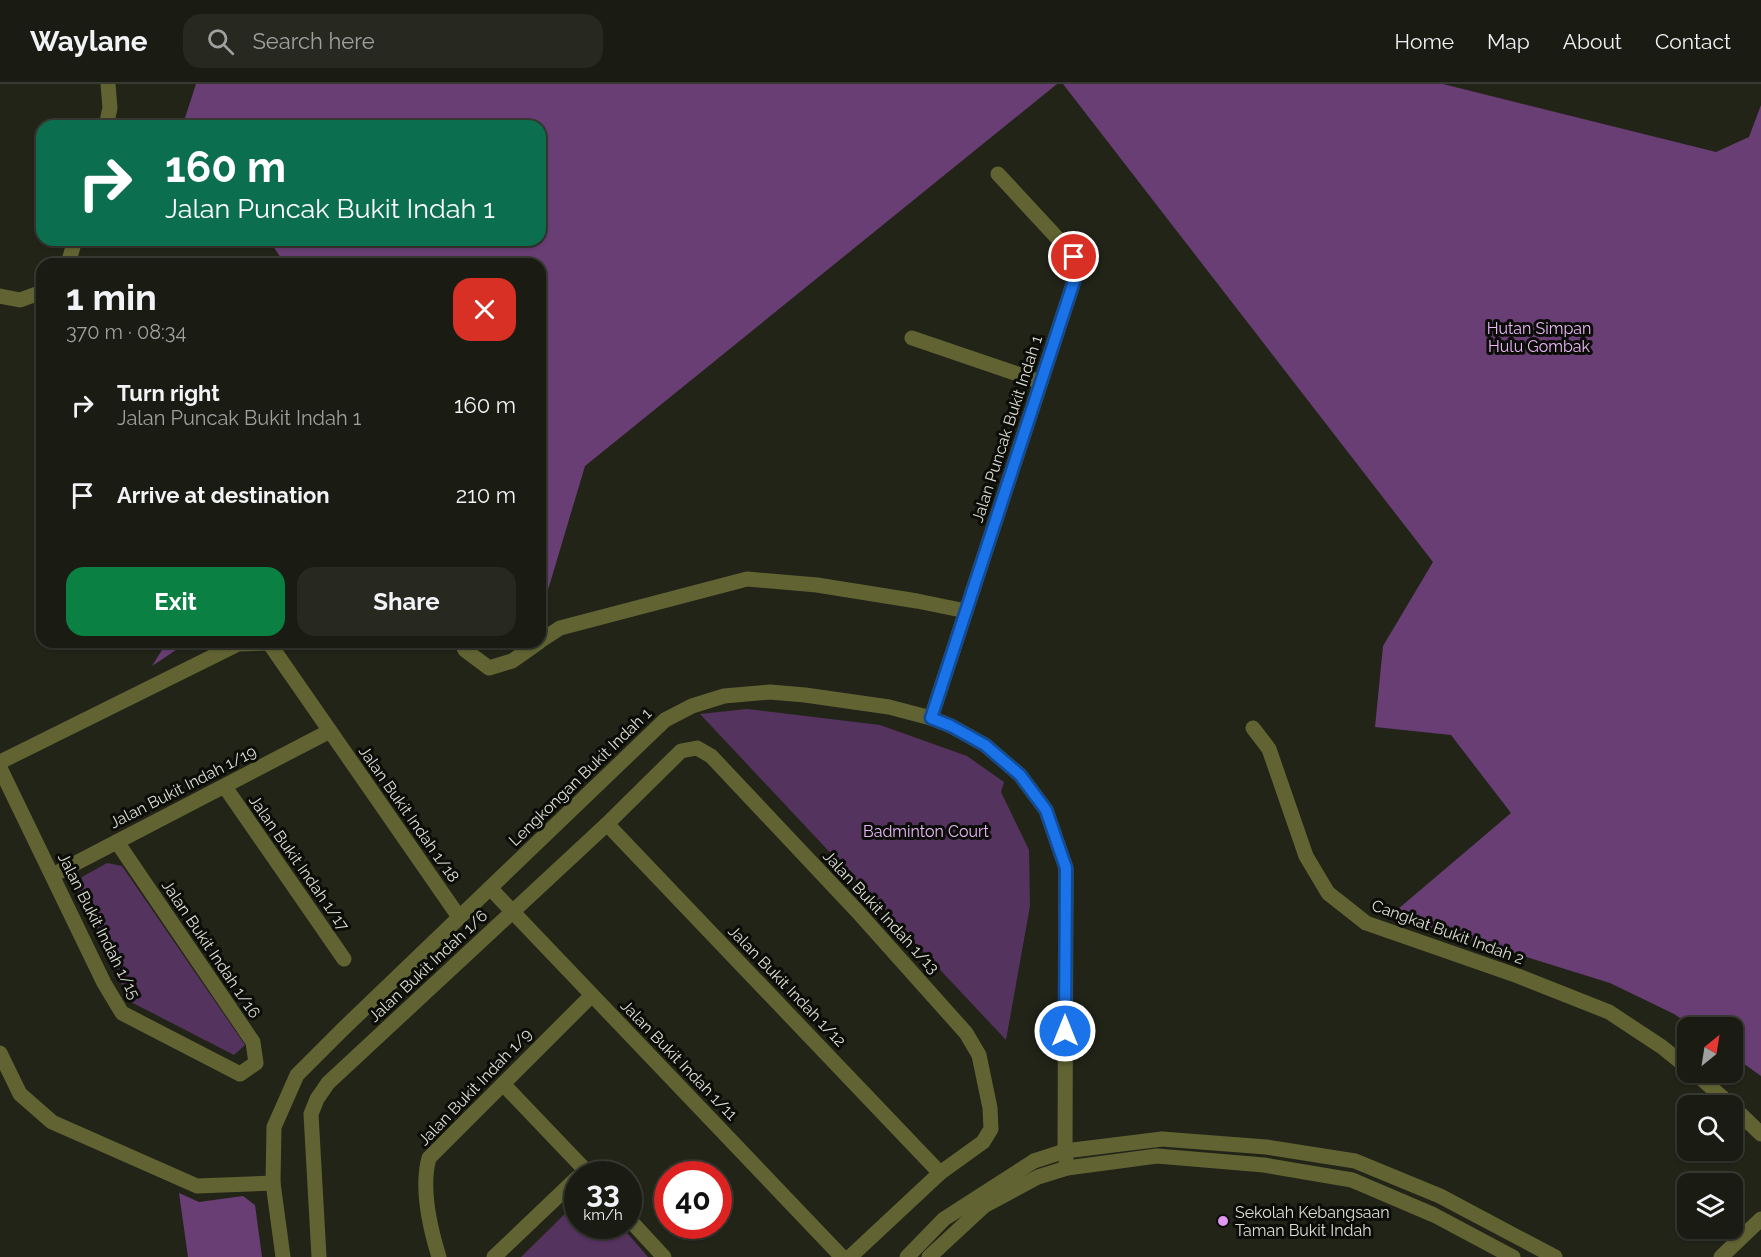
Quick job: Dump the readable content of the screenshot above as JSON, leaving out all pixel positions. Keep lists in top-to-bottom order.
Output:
{
  "streets": {
    "street": [
      "Jalan Puncak Bukit Indah 1",
      "Lengkongan Bukit Indah 1",
      "Jalan Bukit Indah 1/19",
      "Jalan Bukit Indah 1/18",
      "Jalan Bukit Indah 1/17",
      "Jalan Bukit Indah 1/13",
      "Jalan Bukit Indah 1/15",
      "Cangkat Bukit Indah 2",
      "Jalan Bukit Indah 1/16",
      "Jalan Bukit Indah 1/6",
      "Jalan Bukit Indah 1/12",
      "Jalan Bukit Indah 1/11",
      "Jalan Bukit Indah 1/9"
    ]
  },
  "crossings": [
    ["Jalan Puncak Bukit Indah 1", "Lengkongan Bukit Indah 1"],
    ["Lengkongan Bukit Indah 1", "Jalan Bukit Indah 1/18"],
    ["Lengkongan Bukit Indah 1", "Jalan Bukit Indah 1/11"],
    ["Jalan Bukit Indah 1/19", "Jalan Bukit Indah 1/18"],
    ["Jalan Bukit Indah 1/19", "Jalan Bukit Indah 1/17"],
    ["Jalan Bukit Indah 1/19", "Jalan Bukit Indah 1/15"],
    ["Jalan Bukit Indah 1/19", "Jalan Bukit Indah 1/16"],
    ["Jalan Bukit Indah 1/13", "Jalan Bukit Indah 1/6"],
    ["Jalan Bukit Indah 1/13", "Jalan Bukit Indah 1/12"],
    ["Jalan Bukit Indah 1/15", "Jalan Bukit Indah 1/16"],
    ["Jalan Bukit Indah 1/6", "Jalan Bukit Indah 1/12"],
    ["Jalan Bukit Indah 1/6", "Jalan Bukit Indah 1/11"],
    ["Jalan Bukit Indah 1/11", "Jalan Bukit Indah 1/9"]
  ],
  "parks": ["Hutan Simpan Hulu Gombak", "Badminton Court"],
  "places": ["Sekolah Kebangsaan Taman Bukit Indah"],
  "north": "top right",
  "page": {
    "header": "Waylane",
    "search": "Search here",
    "nav": [
      "Home",
      "Map",
      "About",
      "Contact"
    ],
    "turn": ["160 m", "Jalan Puncak Bukit Indah 1"],
    "heading": ["1 min", "370 m · 08:34"],
    "list": [
      {
        "name": "Turn right",
        "note": "Jalan Puncak Bukit Indah 1",
        "value": "160 m"
      },
      {
        "name": "Arrive at destination",
        "value": "210 m"
      }
    ],
    "buttons": ["Exit", "Share"],
    "speed": "33 km/h",
    "limit": "40"
  }
}
